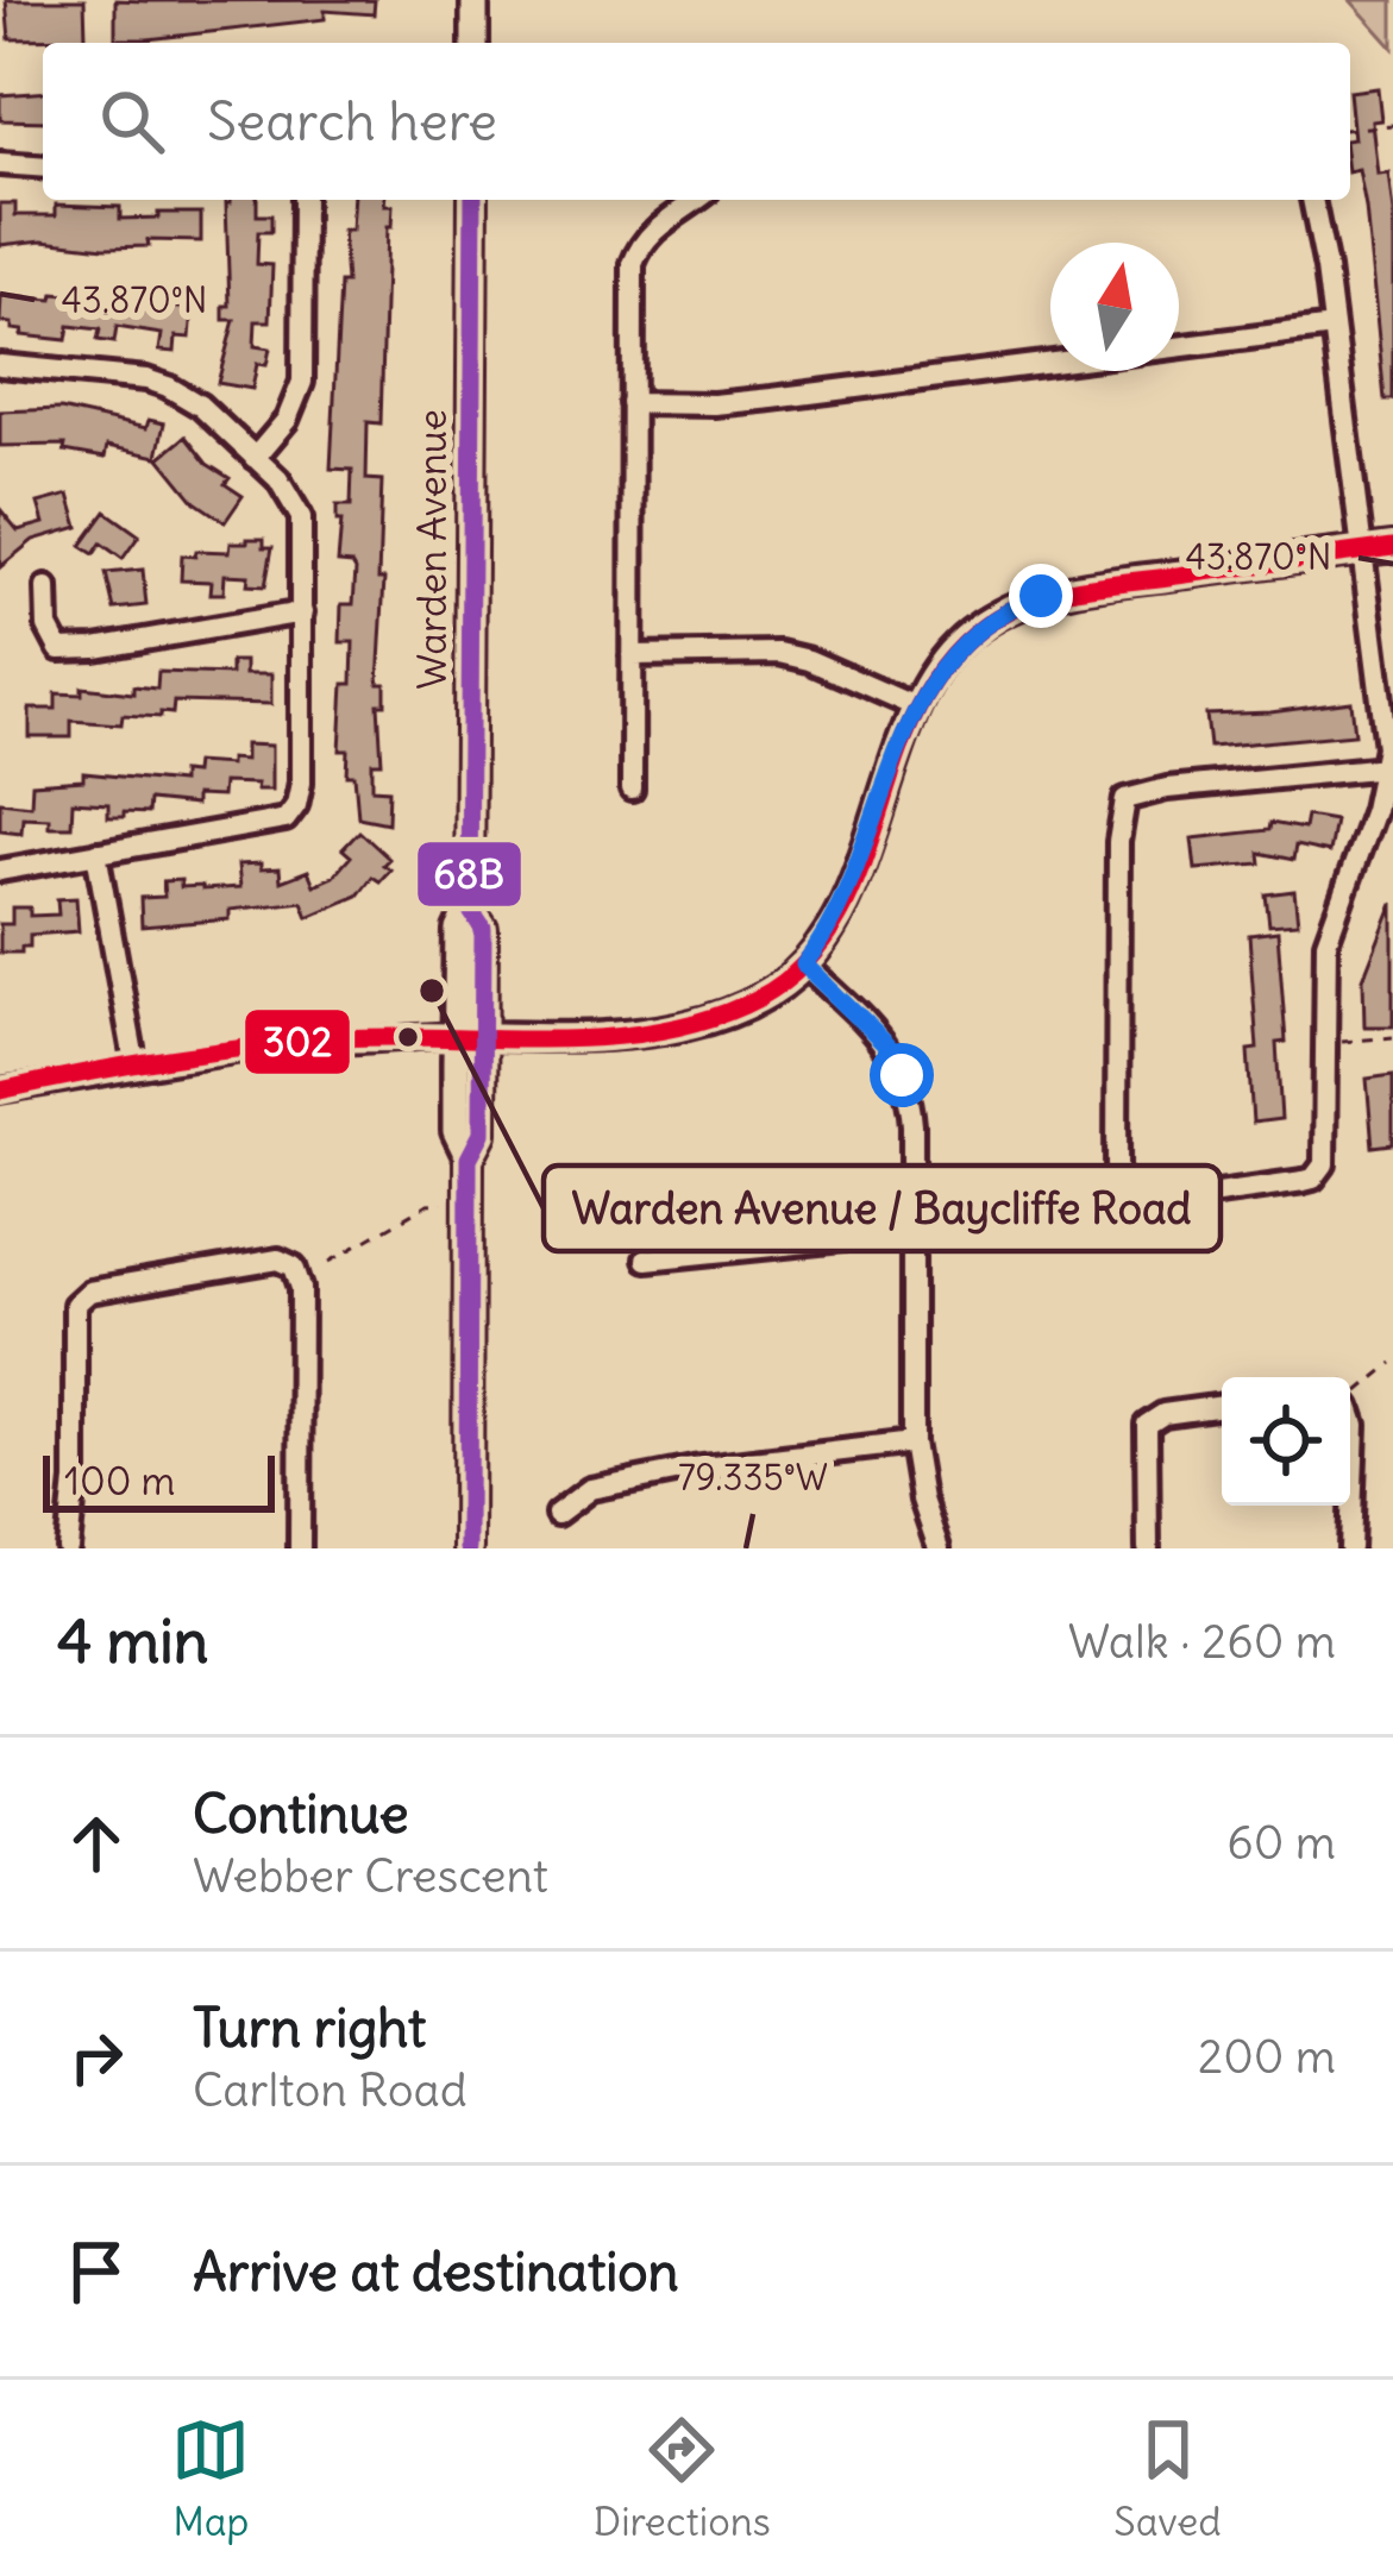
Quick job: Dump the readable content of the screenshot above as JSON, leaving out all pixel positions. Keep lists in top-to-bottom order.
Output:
{
  "streets": {
    "main road": ["Warden Avenue"]
  },
  "places": ["Warden Avenue / Baycliffe Road"],
  "lines": ["transit line 68B", "transit line 302"],
  "scale_bar": "100 m",
  "north": "top",
  "page": {
    "search": "Search here",
    "scale": "100 m",
    "heading": ["4 min", "Walk · 260 m"],
    "list": [
      ["Continue", "Webber Crescent", "60 m"],
      ["Turn right", "Carlton Road", "200 m"],
      "Arrive at destination"
    ],
    "nav": ["Map", "Directions", "Saved"]
  },
  "coordinates": ["43.870°N", "79.335°W"]
}
